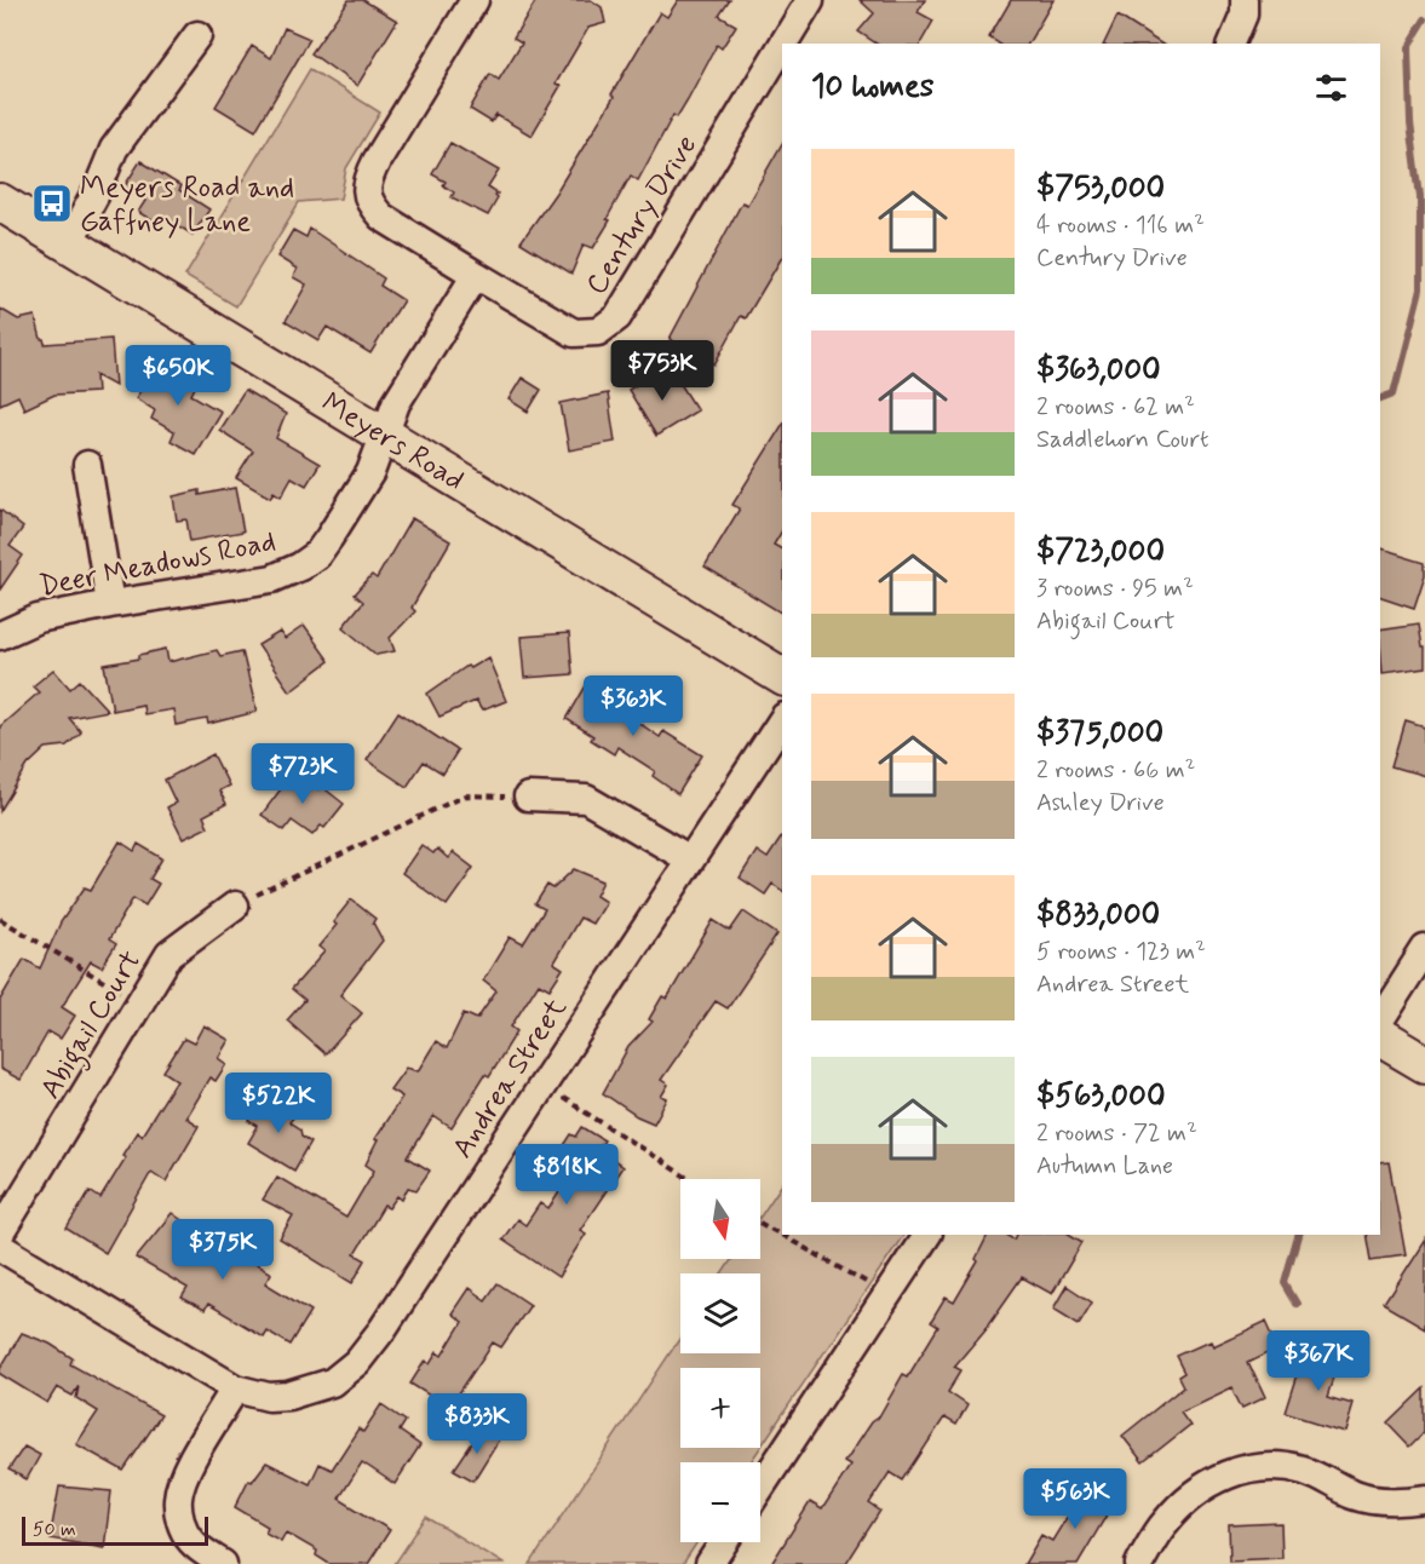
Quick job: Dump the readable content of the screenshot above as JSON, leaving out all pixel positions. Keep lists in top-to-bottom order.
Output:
{
  "streets": {
    "main road": ["Meyers Road"],
    "street": [
      "Century Drive",
      "Deer Meadows Road",
      "Abigail Court",
      "Andrea Street"
    ]
  },
  "crossings": [
    ["Meyers Road", "Deer Meadows Road"]
  ],
  "places": {
    "bus stop": ["Meyers Road and Gaffney Lane"]
  },
  "scale_bar": "50 m",
  "north": "bottom",
  "page": {
    "heading": "10 homes",
    "list": [
      {
        "name": "$753,000",
        "note": "4 rooms · 116 m² · Century Drive"
      },
      {
        "name": "$363,000",
        "note": "2 rooms · 62 m² · Saddlehorn Court"
      },
      {
        "name": "$723,000",
        "note": "3 rooms · 95 m² · Abigail Court"
      },
      {
        "name": "$375,000",
        "note": "2 rooms · 66 m² · Ashley Drive"
      },
      {
        "name": "$833,000",
        "note": "5 rooms · 123 m² · Andrea Street"
      },
      {
        "name": "$563,000",
        "note": "2 rooms · 72 m² · Autumn Lane"
      }
    ],
    "price": [
      "$753K",
      "$650K",
      "$363K",
      "$723K",
      "$522K",
      "$818K",
      "$375K",
      "$367K",
      "$833K",
      "$563K"
    ],
    "map_buttons": ["+", "−"],
    "scale": "50 m"
  }
}
